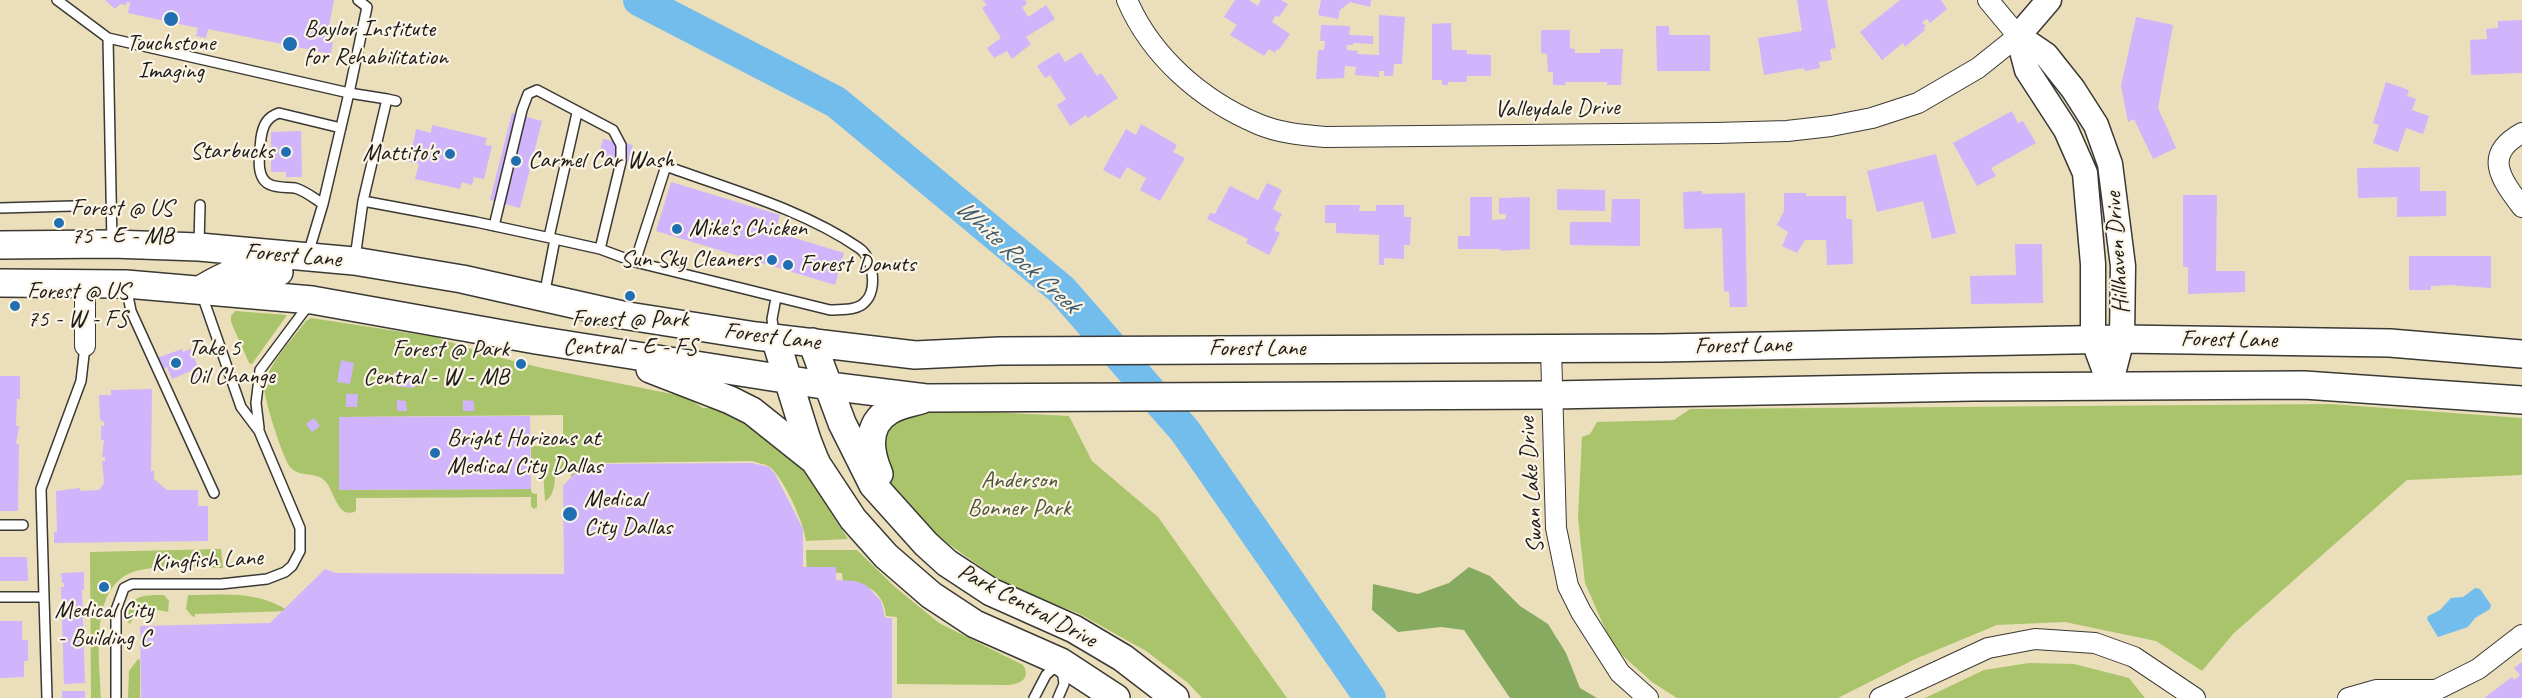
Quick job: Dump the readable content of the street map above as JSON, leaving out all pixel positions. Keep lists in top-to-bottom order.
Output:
{
  "streets": {
    "main road": ["Forest Lane", "Park Central Drive"],
    "street": ["Valleydale Drive", "Hillhaven Drive", "Swan Lake Drive"],
    "lane": ["Kingfish Lane"]
  },
  "crossings": [
    ["Valleydale Drive", "Hillhaven Drive"],
    ["Hillhaven Drive", "Forest Lane"],
    ["Forest Lane", "Swan Lake Drive"],
    ["Forest Lane", "Kingfish Lane"],
    ["Forest Lane", "Park Central Drive"]
  ],
  "water": ["White Rock Creek"],
  "parks": ["Anderson Bonner Park"],
  "places": [
    "Touchstone Imaging",
    "Baylor Institute for Rehabilitation",
    "Starbucks",
    "Mattito's",
    "Carmel Car Wash",
    "Forest @ US 75 - E - MB",
    "Mike's Chicken",
    "Sun Sky Cleaners",
    "Forest Donuts",
    "Forest @ Park Central - E - FS",
    "Forest @ US 75 - W - FS",
    "Take 5 Oil Change",
    "Forest @ Park Central - W - MB",
    "Bright Horizons at Medical City Dallas",
    "Medical City Dallas",
    "Medical City - Building C"
  ]
}
